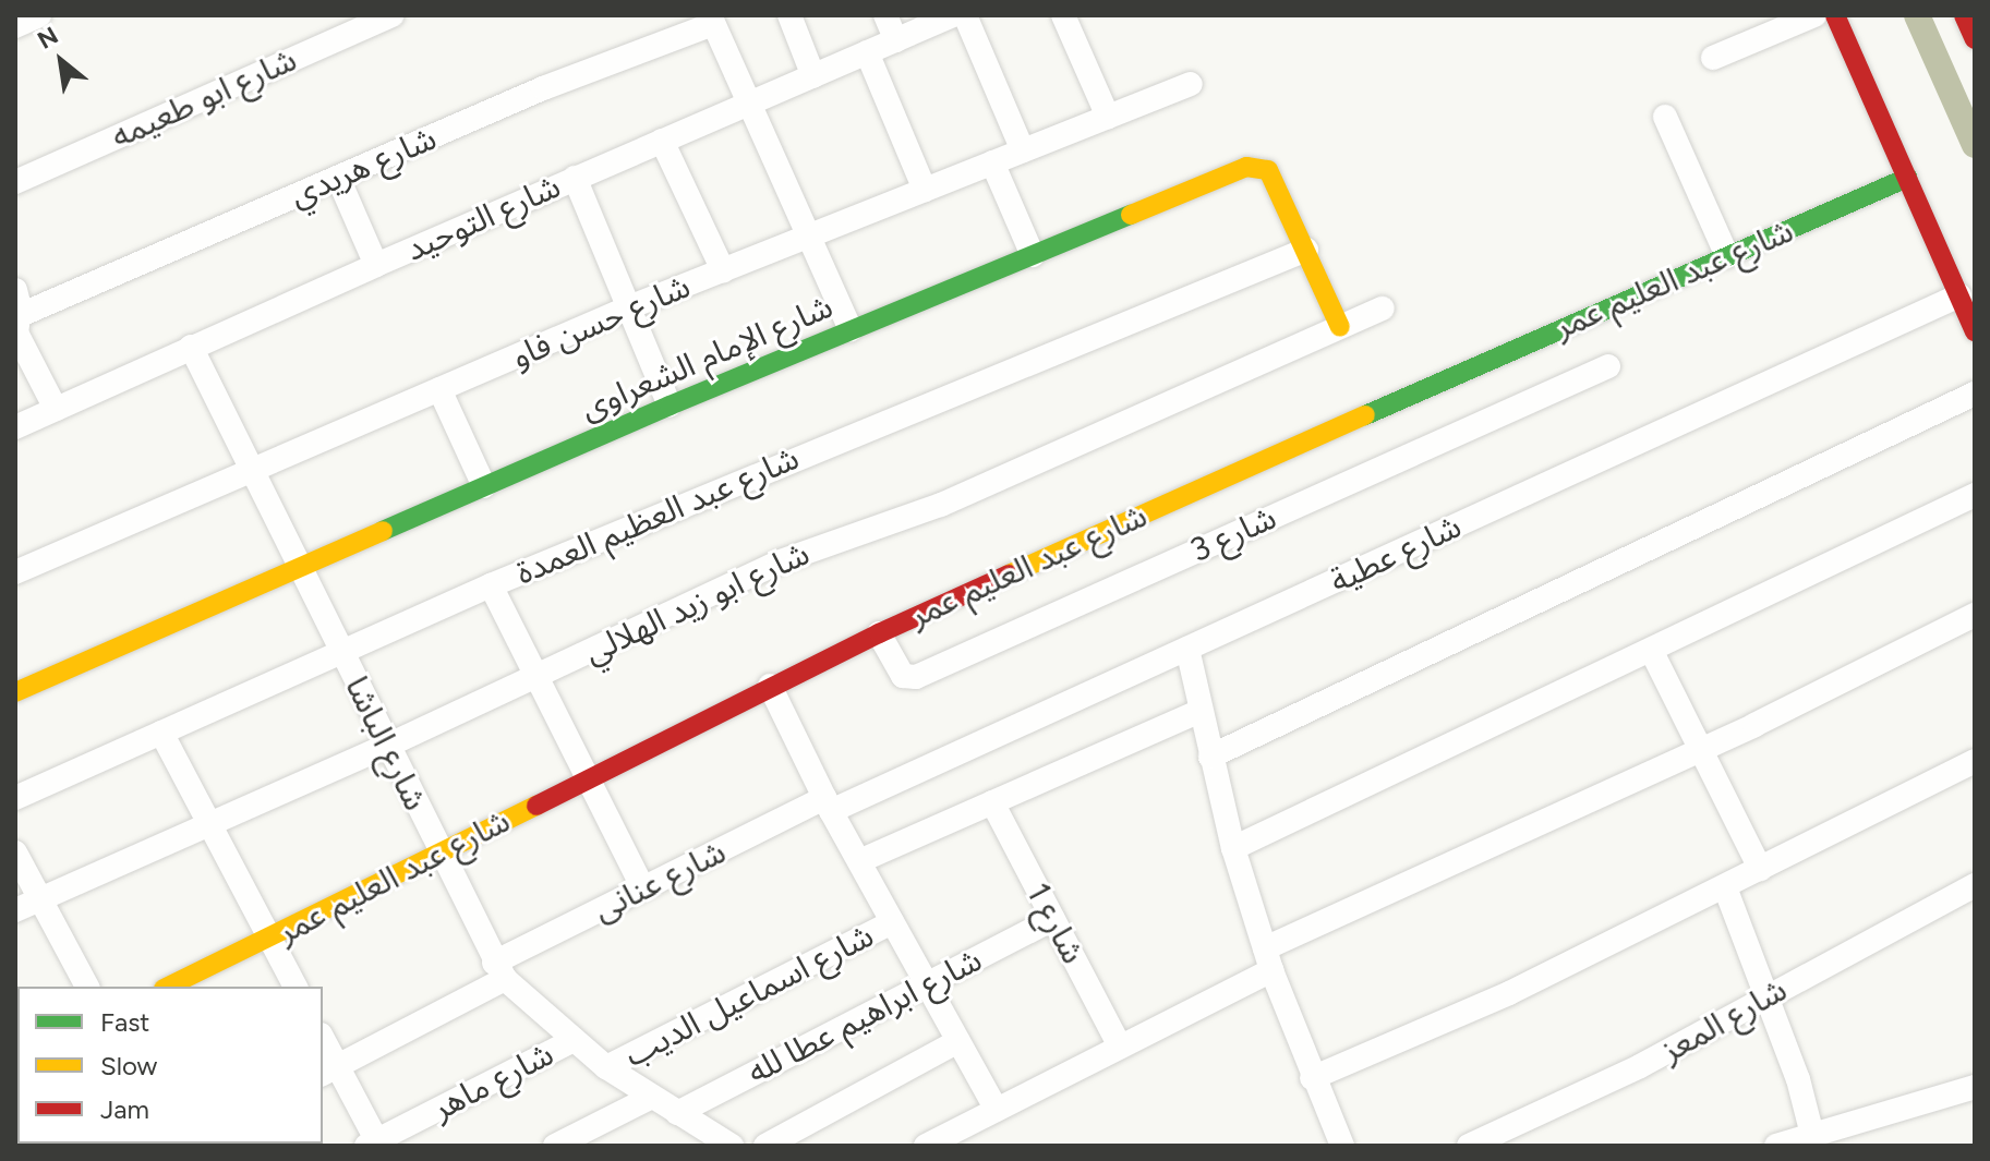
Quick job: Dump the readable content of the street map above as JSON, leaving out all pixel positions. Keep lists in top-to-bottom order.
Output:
{
  "streets": {
    "street": [
      "شارع ابو طعيمه",
      "شارع هريدي",
      "شارع التوحيد",
      "شارع عبد العليم عمر",
      "شارع حسن فاو",
      "شارع الإمام الشعراوى",
      "شارع عبد العظيم العمدة",
      "شارع 3",
      "شارع عطية",
      "شارع ابو زيد الهلالي",
      "شارع الباشا",
      "شارع عنانى",
      "شارع 1",
      "شارع اسماعيل الديب",
      "شارع ابراهيم عطا لله",
      "شارع المعز",
      "شارع ماهر"
    ]
  },
  "crossings": [
    ["شارع التوحيد", "شارع الباشا"],
    ["شارع عبد العليم عمر", "شارع 3"],
    ["شارع عبد العليم عمر", "شارع الباشا"],
    ["شارع حسن فاو", "شارع الباشا"],
    ["شارع الإمام الشعراوى", "شارع عبد العظيم العمدة"],
    ["شارع الإمام الشعراوى", "شارع ابو زيد الهلالي"],
    ["شارع الإمام الشعراوى", "شارع الباشا"],
    ["شارع عبد العظيم العمدة", "شارع الباشا"],
    ["شارع عطية", "شارع عنانى"],
    ["شارع ابو زيد الهلالي", "شارع الباشا"],
    ["شارع الباشا", "شارع عنانى"],
    ["شارع الباشا", "شارع اسماعيل الديب"],
    ["شارع الباشا", "شارع ابراهيم عطا لله"],
    ["شارع الباشا", "شارع ماهر"],
    ["شارع 1", "شارع ابراهيم عطا لله"]
  ],
  "legend": ["Fast", "Slow", "Jam"],
  "north": "top left"
}
